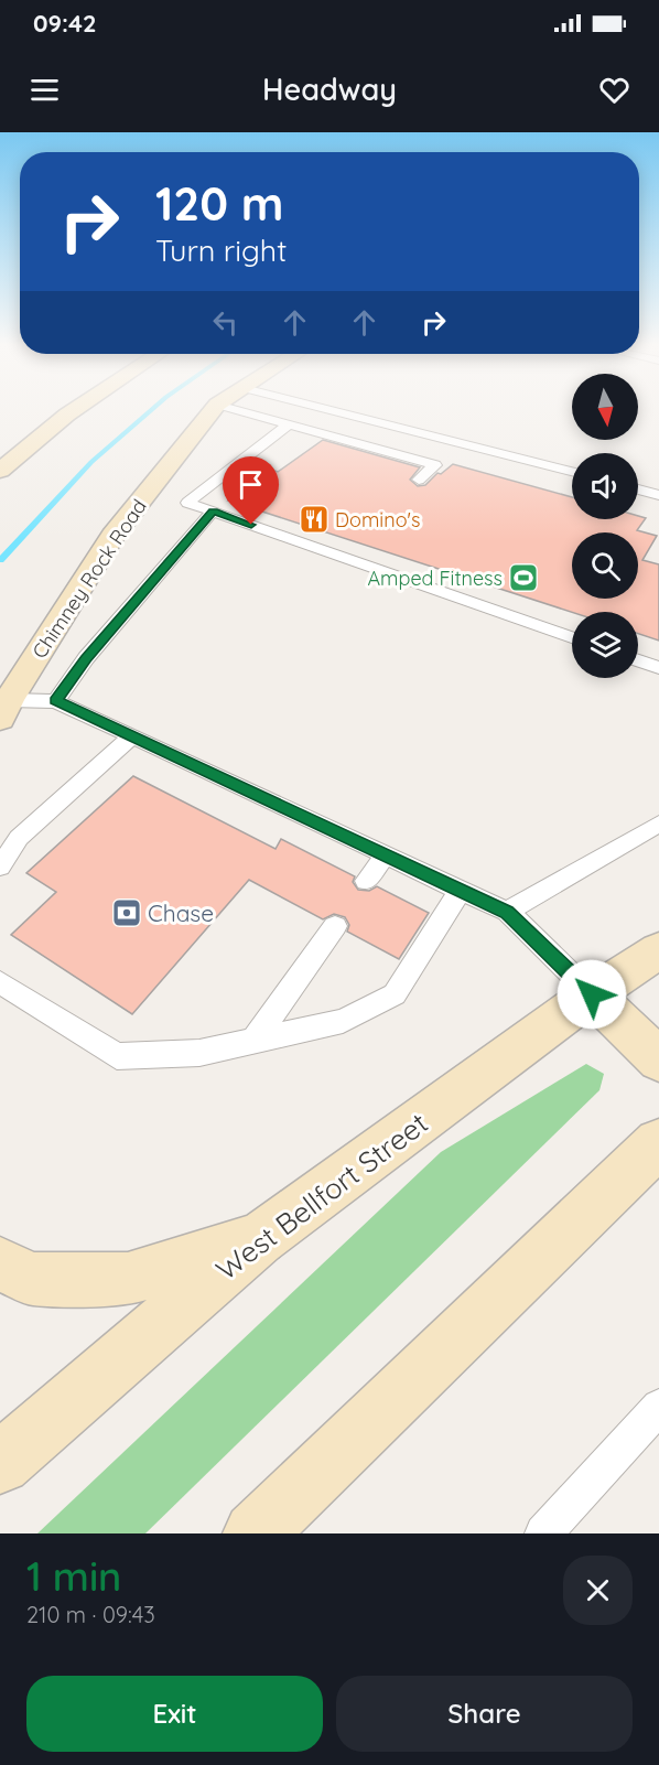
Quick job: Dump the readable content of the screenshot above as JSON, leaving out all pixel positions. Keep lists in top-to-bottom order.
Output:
{
  "streets": {
    "main road": ["Chimney Rock Road", "West Bellfort Street"]
  },
  "places": {
    "restaurant": ["Domino's"],
    "sports": ["Amped Fitness"],
    "bank": ["Chase"]
  },
  "north": "bottom",
  "page": {
    "status": "09:42",
    "header": "Headway",
    "turn": ["120 m", "Turn right"],
    "heading": ["1 min", "210 m · 09:43"],
    "buttons": ["Exit", "Share"]
  }
}
